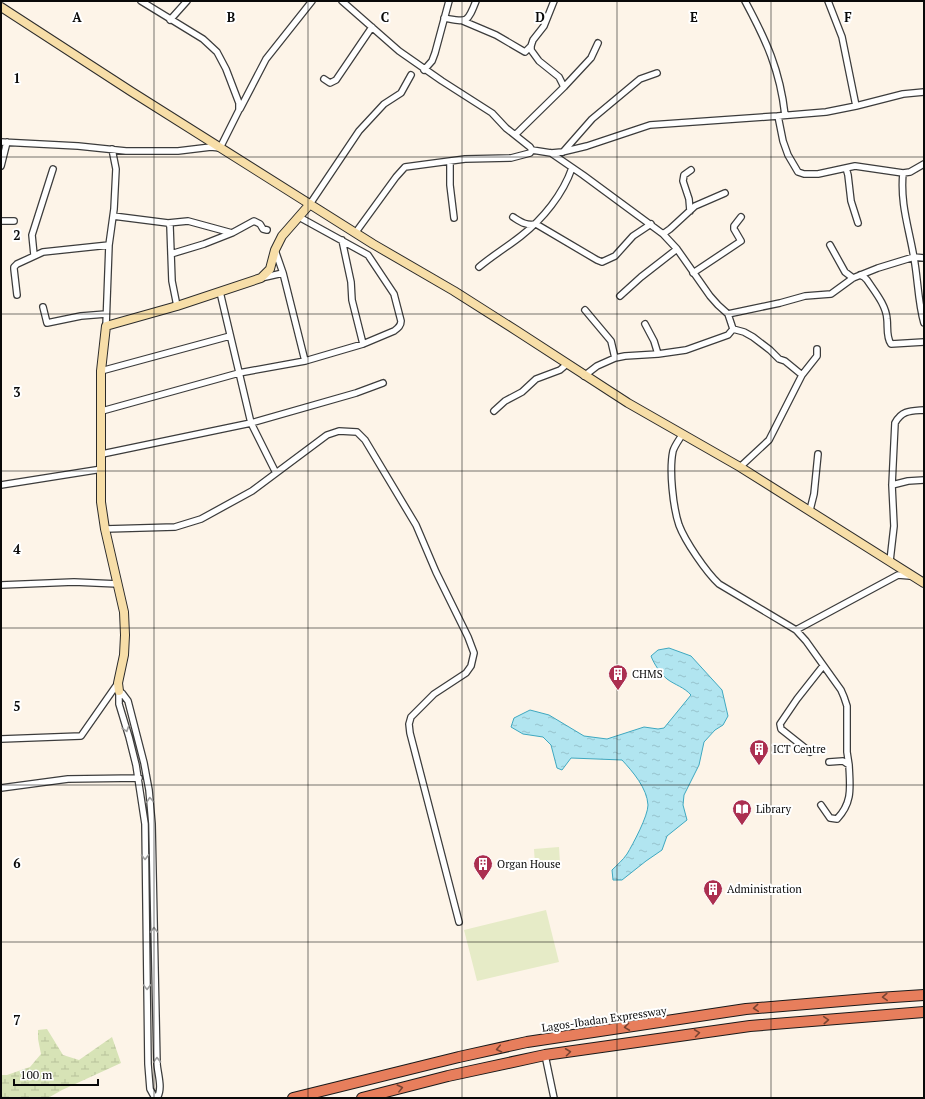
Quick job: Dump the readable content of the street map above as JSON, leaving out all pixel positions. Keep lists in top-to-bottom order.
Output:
{
  "streets": {
    "highway": ["Lagos-Ibadan Expressway"]
  },
  "places": {
    "building": [
      "CHMS",
      "ICT Centre",
      "Organ House",
      "Administration"
    ],
    "library": ["Library"]
  },
  "scale_bar": "100 m",
  "grid": {
    "columns": [
      "A",
      "B",
      "C",
      "D",
      "E",
      "F"
    ],
    "rows": [
      "1",
      "2",
      "3",
      "4",
      "5",
      "6",
      "7"
    ]
  }
}
